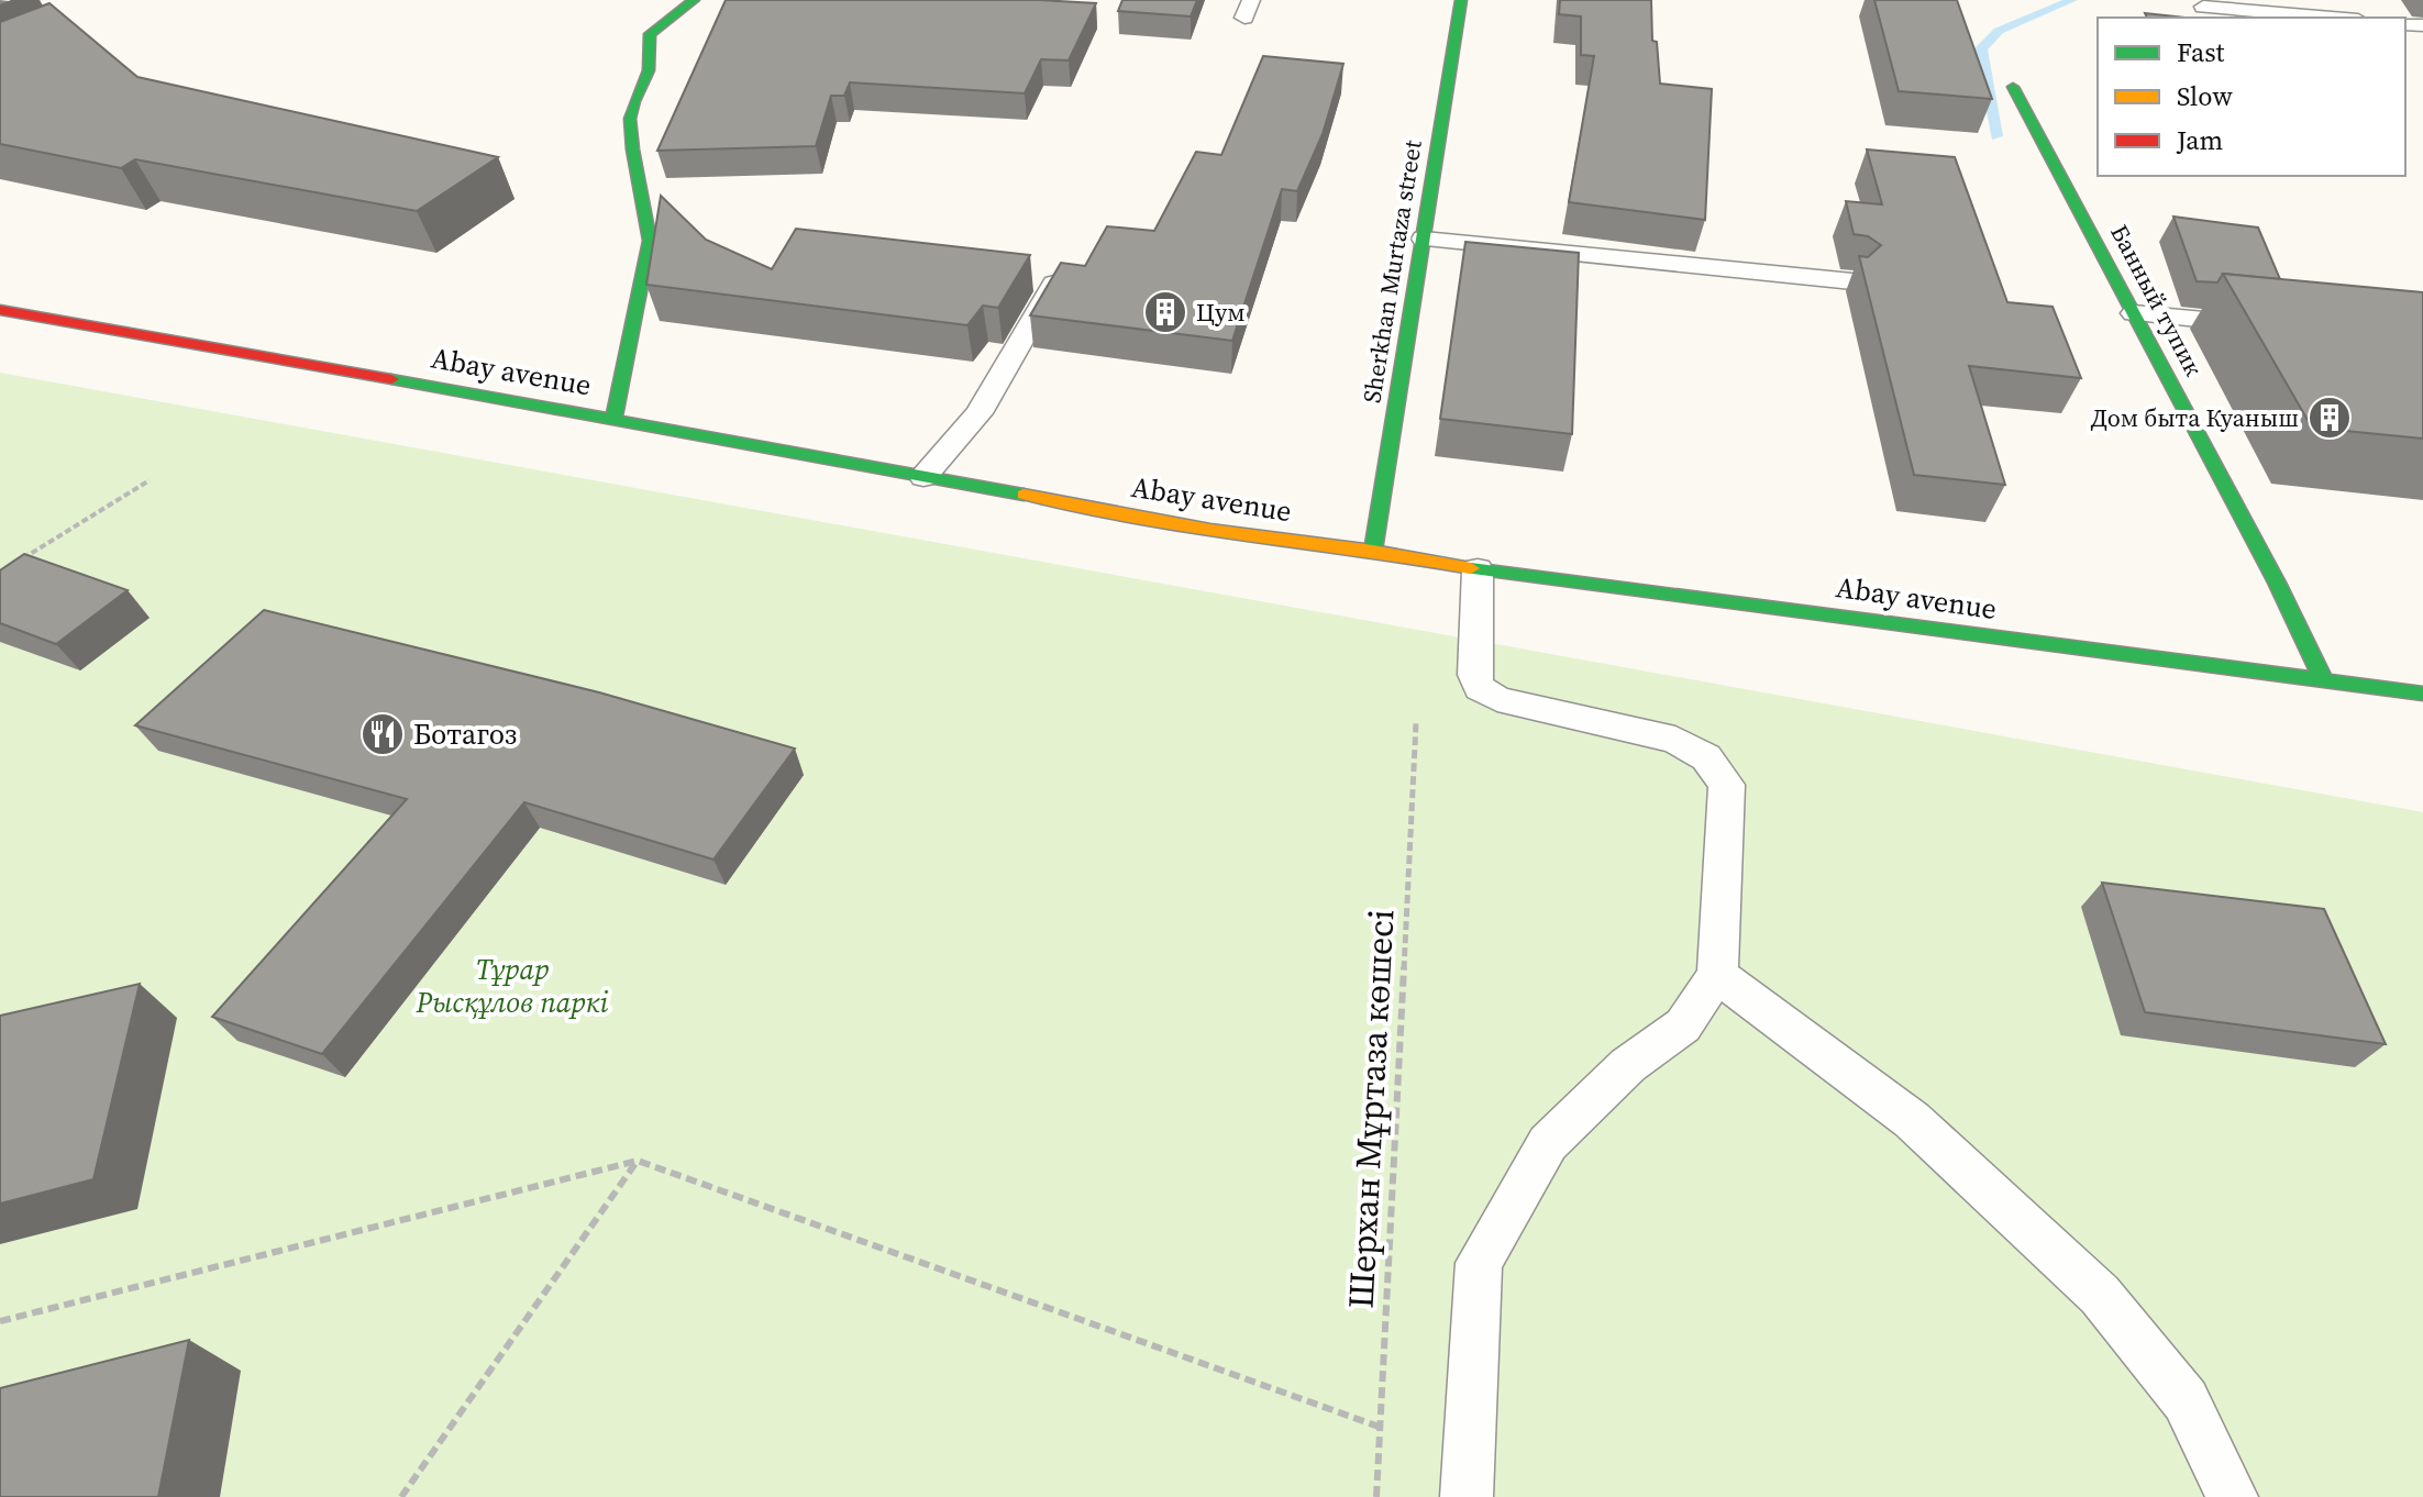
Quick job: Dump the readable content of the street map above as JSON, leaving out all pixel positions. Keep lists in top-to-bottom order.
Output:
{
  "streets": {
    "street": ["Sherkhan Murtaza street", "Банный тупик", "Abay avenue"],
    "path": ["Шерхан Мұртаза көшесі"]
  },
  "crossings": [
    ["Sherkhan Murtaza street", "Abay avenue"],
    ["Банный тупик", "Abay avenue"]
  ],
  "parks": ["Тұрар Рысқұлов паркі"],
  "places": {
    "building": ["Цум", "Дом быта Куаныш"],
    "restaurant": ["Ботагоз"]
  },
  "legend": ["Fast", "Slow", "Jam"]
}
